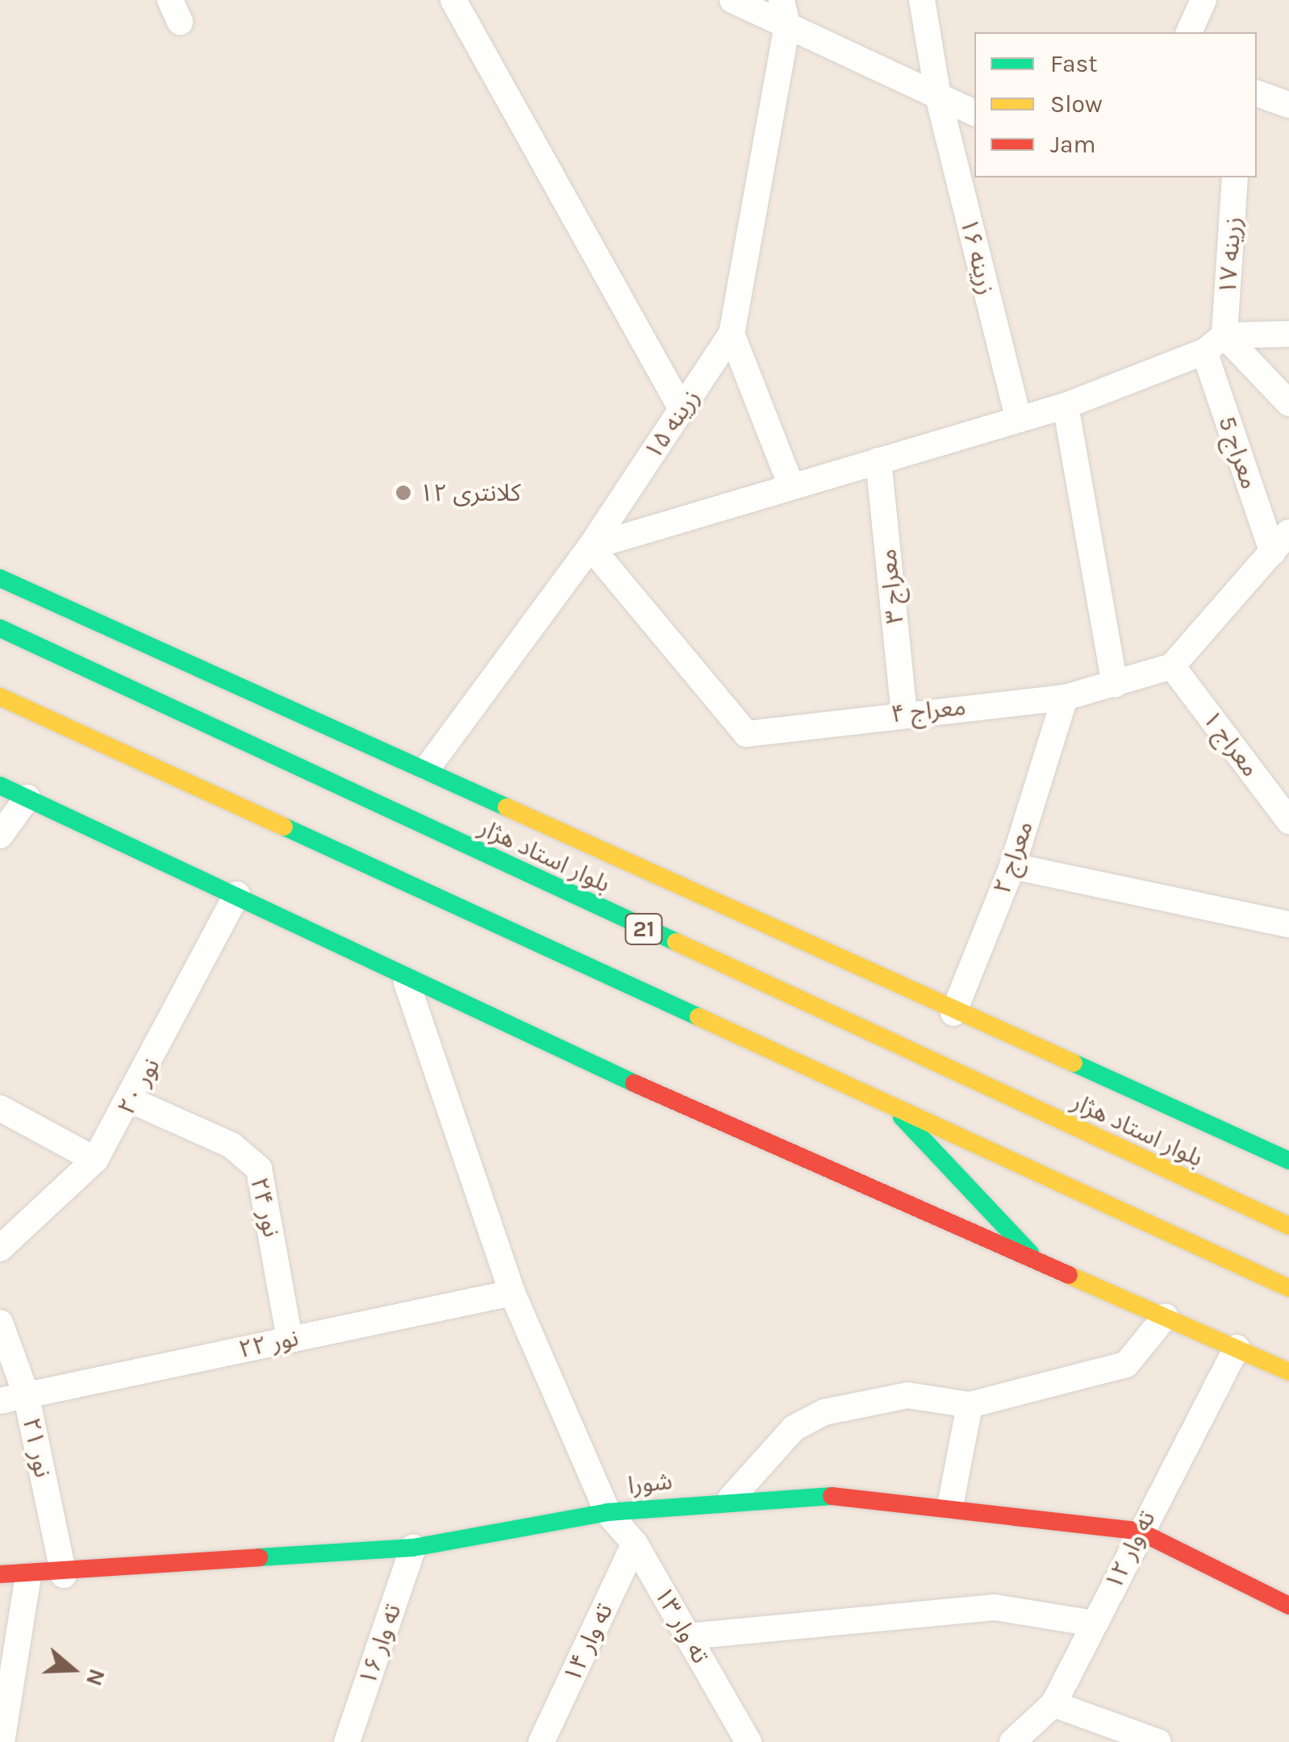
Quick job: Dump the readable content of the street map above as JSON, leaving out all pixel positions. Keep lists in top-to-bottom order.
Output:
{
  "streets": {
    "main road": ["بلوار استاد هژار", "21", "شورا"],
    "street": [
      "زرینه ۱۷",
      "زرینه ۱۶",
      "زرینه ۱۵",
      "معراج 5",
      "معراج ۳",
      "معراج ۴",
      "معراج ۱",
      "معراج ۲",
      "نور ۲۰",
      "نور ۲۴",
      "نور ۲۲",
      "نور ۲۱",
      "ته وار ۱۲",
      "ته وار ۱۳",
      "ته وار ۱۴",
      "ته وار ۱۶"
    ]
  },
  "crossings": [
    ["زرینه ۱۷", "معراج 5"],
    ["زرینه ۱۵", "معراج ۴"],
    ["زرینه ۱۵", "بلوار استاد هژار"],
    ["معراج ۳", "معراج ۴"],
    ["معراج ۴", "معراج ۱"],
    ["معراج ۴", "معراج ۲"],
    ["بلوار استاد هژار", "معراج ۲"],
    ["نور ۲۰", "نور ۲۴"],
    ["نور ۲۴", "نور ۲۲"],
    ["نور ۲۲", "نور ۲۱"],
    ["نور ۲۲", "ته وار ۱۳"],
    ["نور ۲۱", "شورا"],
    ["شورا", "ته وار ۱۲"],
    ["شورا", "ته وار ۱۳"],
    ["شورا", "ته وار ۱۶"],
    ["ته وار ۱۳", "ته وار ۱۴"]
  ],
  "places": ["کلانتری ۱۲"],
  "legend": ["Fast", "Slow", "Jam"],
  "north": "right"
}
